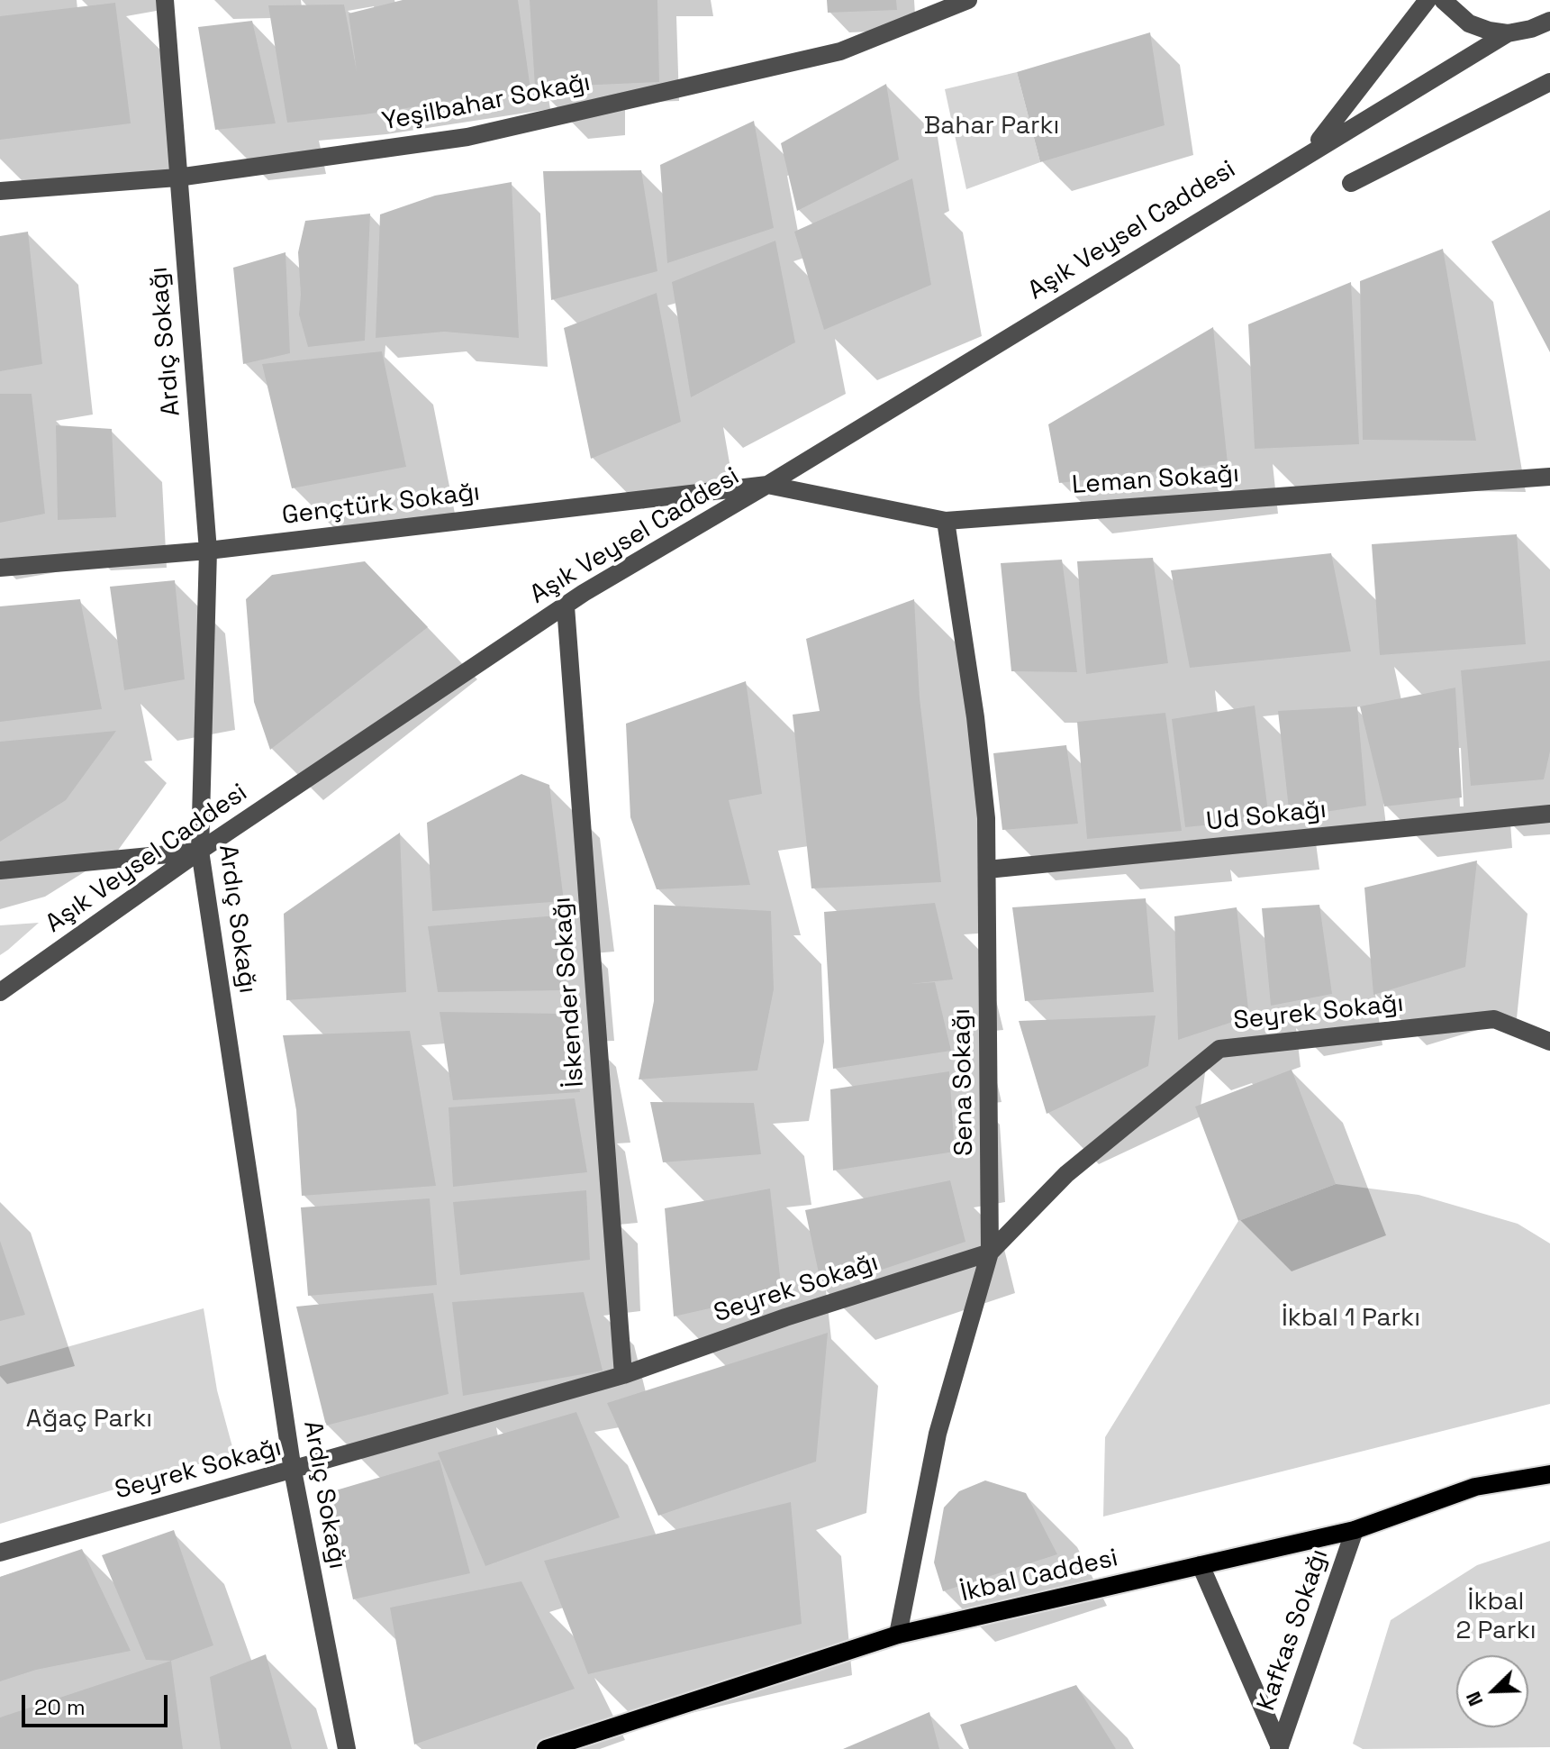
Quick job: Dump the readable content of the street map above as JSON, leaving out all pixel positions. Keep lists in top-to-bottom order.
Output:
{
  "streets": {
    "main road": ["İkbal Caddesi"],
    "street": [
      "Yeşilbahar Sokağı",
      "Aşık Veysel Caddesi",
      "Ardıç Sokağı",
      "Leman Sokağı",
      "Gençtürk Sokağı",
      "Ud Sokağı",
      "İskender Sokağı",
      "Seyrek Sokağı",
      "Sena Sokağı",
      "Kafkas Sokağı"
    ]
  },
  "crossings": [
    ["Yeşilbahar Sokağı", "Ardıç Sokağı"],
    ["Aşık Veysel Caddesi", "Ardıç Sokağı"],
    ["Aşık Veysel Caddesi", "Leman Sokağı"],
    ["Aşık Veysel Caddesi", "Gençtürk Sokağı"],
    ["Aşık Veysel Caddesi", "İskender Sokağı"],
    ["Ardıç Sokağı", "Gençtürk Sokağı"],
    ["Ardıç Sokağı", "Seyrek Sokağı"],
    ["Leman Sokağı", "Gençtürk Sokağı"],
    ["Leman Sokağı", "Sena Sokağı"],
    ["Ud Sokağı", "Sena Sokağı"],
    ["İskender Sokağı", "Seyrek Sokağı"],
    ["Seyrek Sokağı", "Sena Sokağı"],
    ["Sena Sokağı", "İkbal Caddesi"],
    ["İkbal Caddesi", "Kafkas Sokağı"]
  ],
  "parks": [
    "Bahar Parkı",
    "İkbal 1 Parkı",
    "Ağaç Parkı",
    "İkbal 2 Parkı"
  ],
  "scale_bar": "20 m",
  "north": "bottom left"
}
